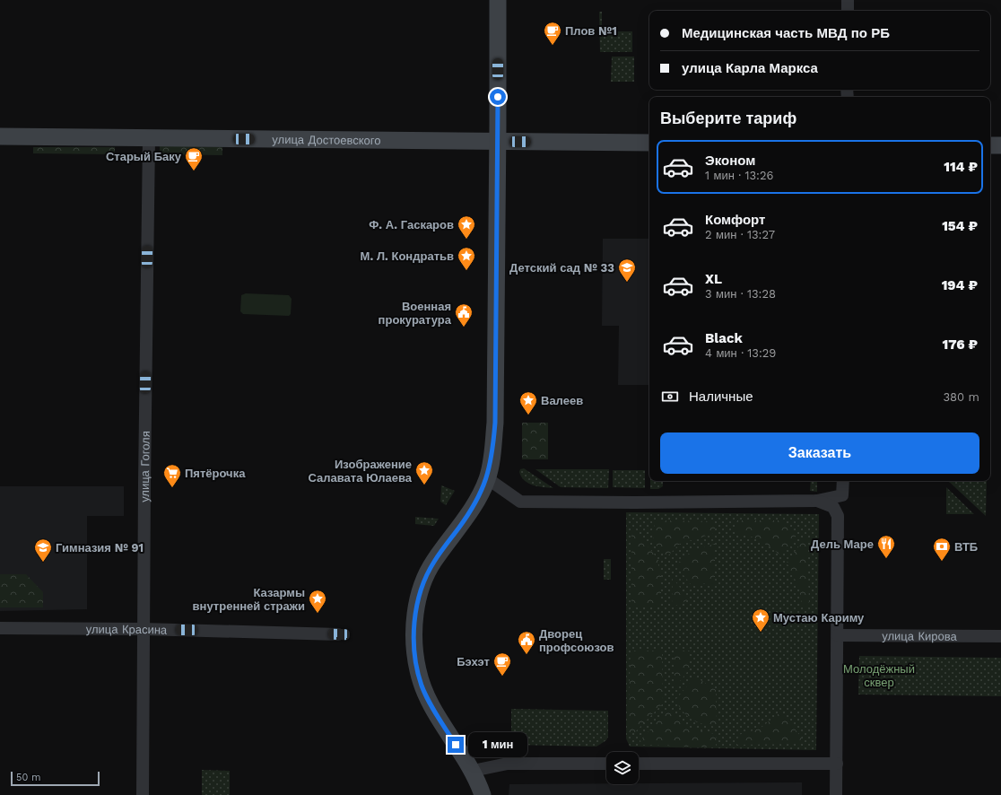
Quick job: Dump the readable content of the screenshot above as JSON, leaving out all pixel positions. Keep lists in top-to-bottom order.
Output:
{
  "streets": {
    "street": [
      "улица Достоевского",
      "улица Гоголя",
      "улица Красина",
      "улица Кирова"
    ]
  },
  "crossings": [
    ["улица Достоевского", "улица Гоголя"],
    ["улица Гоголя", "улица Красина"]
  ],
  "parks": ["Молодёжный сквер"],
  "places": {
    "cafe": ["Плов №1", "Старый Баку", "Бэхэт"],
    "place": [
      "Ф. А. Гаскаров",
      "М. Л. Кондратьв",
      "Валеев",
      "Изображение Салавата Юлаева",
      "Казармы внутренней стражи",
      "Мустаю Кариму"
    ],
    "school or university": ["Детский сад № 33", "Гимназия № 91"],
    "public building": ["Военная прокуратура", "Дворец профсоюзов"],
    "supermarket": ["Пятёрочка"],
    "restaurant": ["Дель Маре"],
    "bank": ["ВТБ"]
  },
  "scale_bar": "50 m",
  "page": {
    "banner": ["Медицинская часть МВД по РБ", "улица Карла Маркса"],
    "heading": "Выберите тариф",
    "list": [
      {
        "name": "Эконом",
        "note": "1 мин · 13:26",
        "value": "114 ₽"
      },
      {
        "name": "Комфорт",
        "note": "2 мин · 13:27",
        "value": "154 ₽"
      },
      {
        "name": "XL",
        "note": "3 мин · 13:28",
        "value": "194 ₽"
      },
      {
        "name": "Black",
        "note": "4 мин · 13:29",
        "value": "176 ₽"
      }
    ],
    "pay": ["Наличные", "380 m"],
    "buttons": "Заказать",
    "bubble": "1 мин",
    "scale": "50 m"
  }
}
